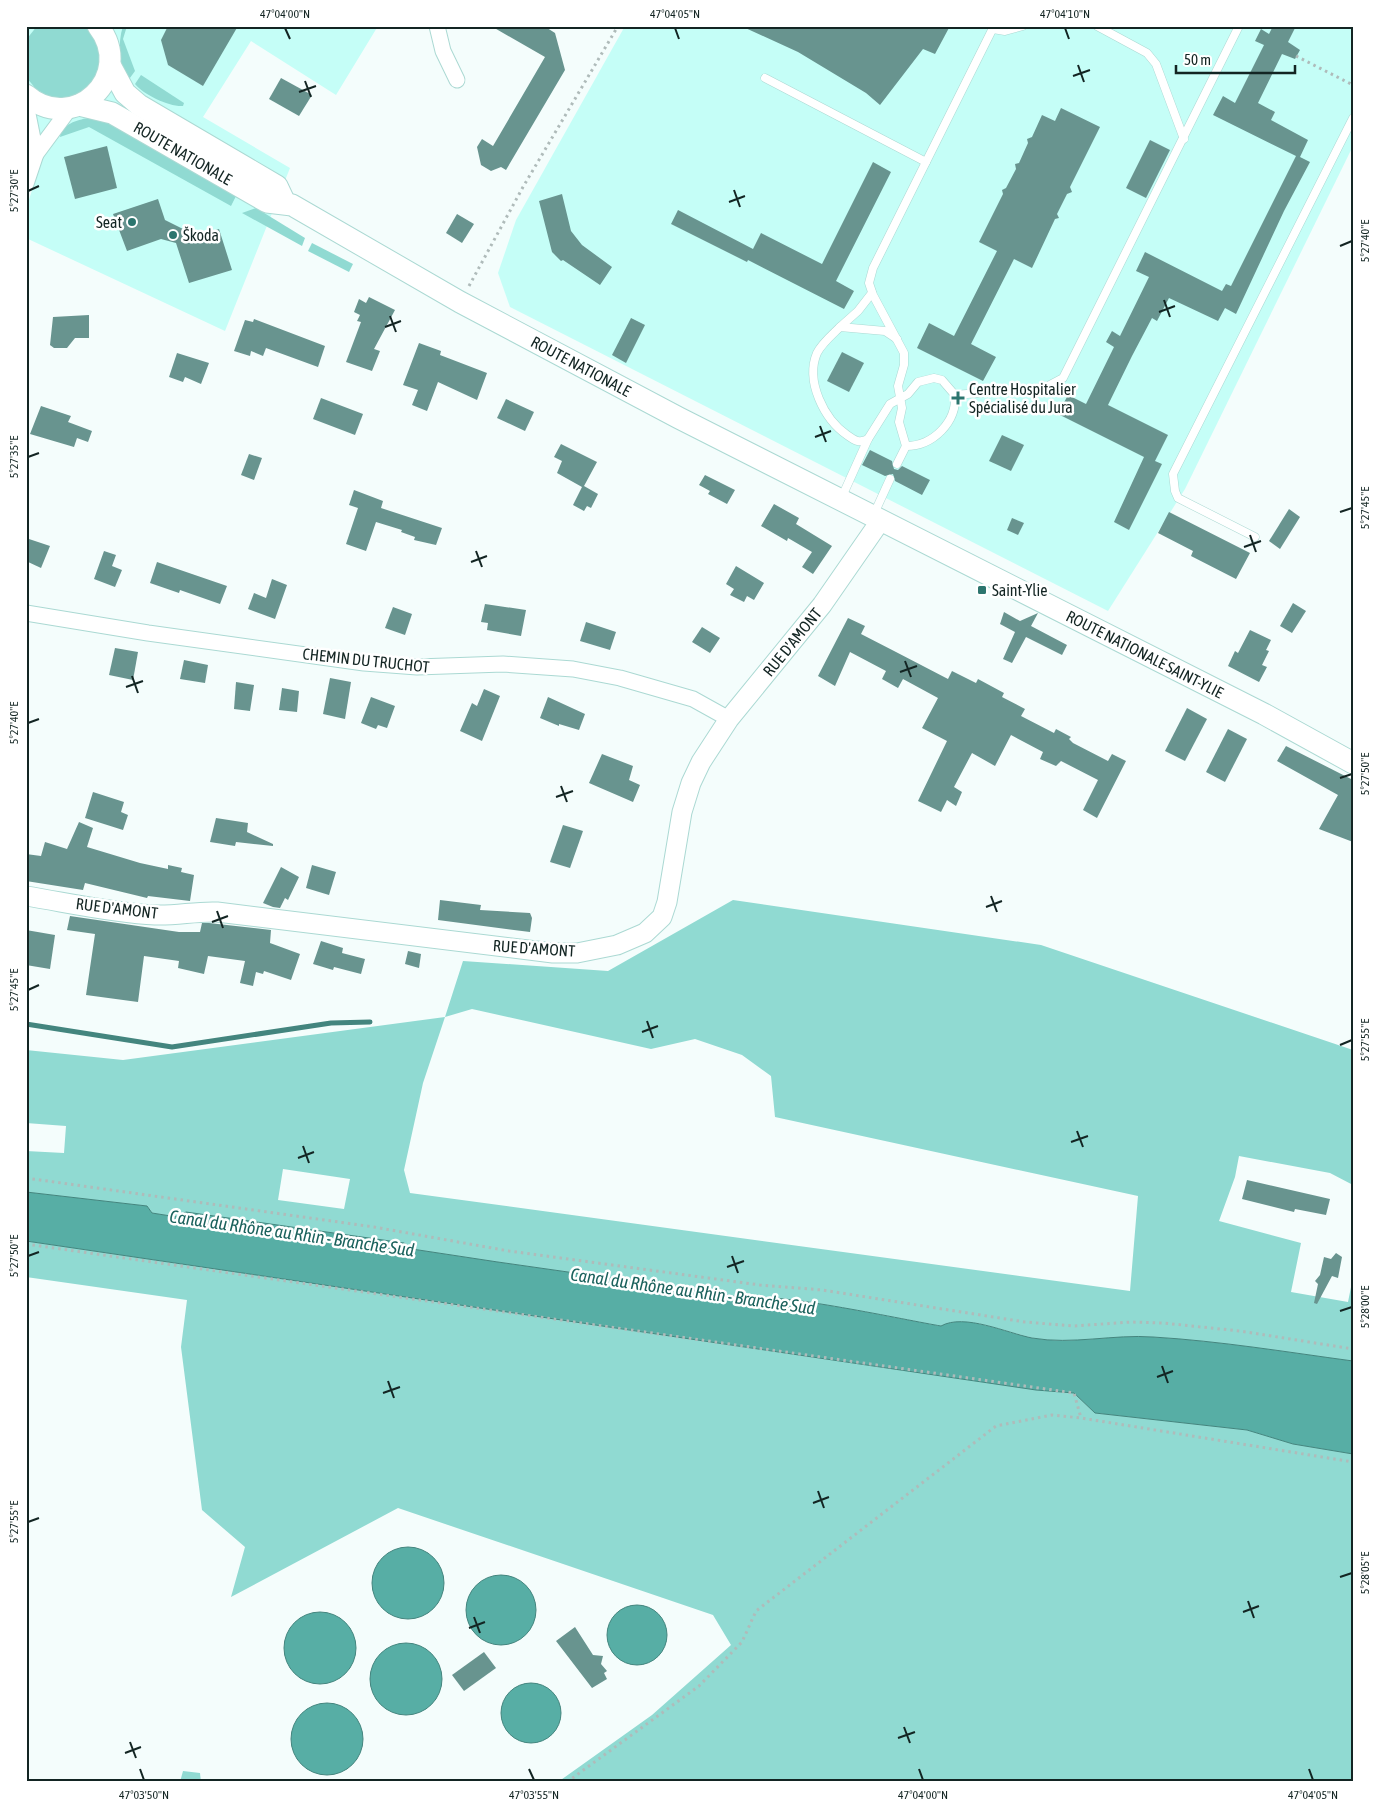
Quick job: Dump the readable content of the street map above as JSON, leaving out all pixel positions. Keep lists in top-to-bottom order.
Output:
{
  "streets": {
    "main road": ["ROUTE NATIONALE", "ROUTE NATIONALE SAINT-YLIE"],
    "street": ["RUE D'AMONT", "CHEMIN DU TRUCHOT"]
  },
  "crossings": [
    ["ROUTE NATIONALE", "RUE D'AMONT"],
    ["ROUTE NATIONALE", "ROUTE NATIONALE SAINT-YLIE"],
    ["RUE D'AMONT", "ROUTE NATIONALE SAINT-YLIE"],
    ["RUE D'AMONT", "CHEMIN DU TRUCHOT"]
  ],
  "water": ["Canal du Rhône au Rhin - Branche Sud"],
  "places": {
    "other": ["Seat", "Škoda"],
    "health": ["Centre Hospitalier Spécialisé du Jura"],
    "transit": ["Saint-Ylie"]
  },
  "scale_bar": "50 m",
  "coordinates": [
    "47°04'00\"N",
    "47°04'05\"N",
    "47°04'10\"N",
    "5°27'30\"E",
    "5°27'40\"E",
    "5°27'35\"E",
    "5°27'45\"E",
    "5°27'50\"E",
    "5°27'55\"E",
    "5°28'00\"E",
    "5°28'05\"E",
    "47°03'50\"N",
    "47°03'55\"N"
  ]
}
